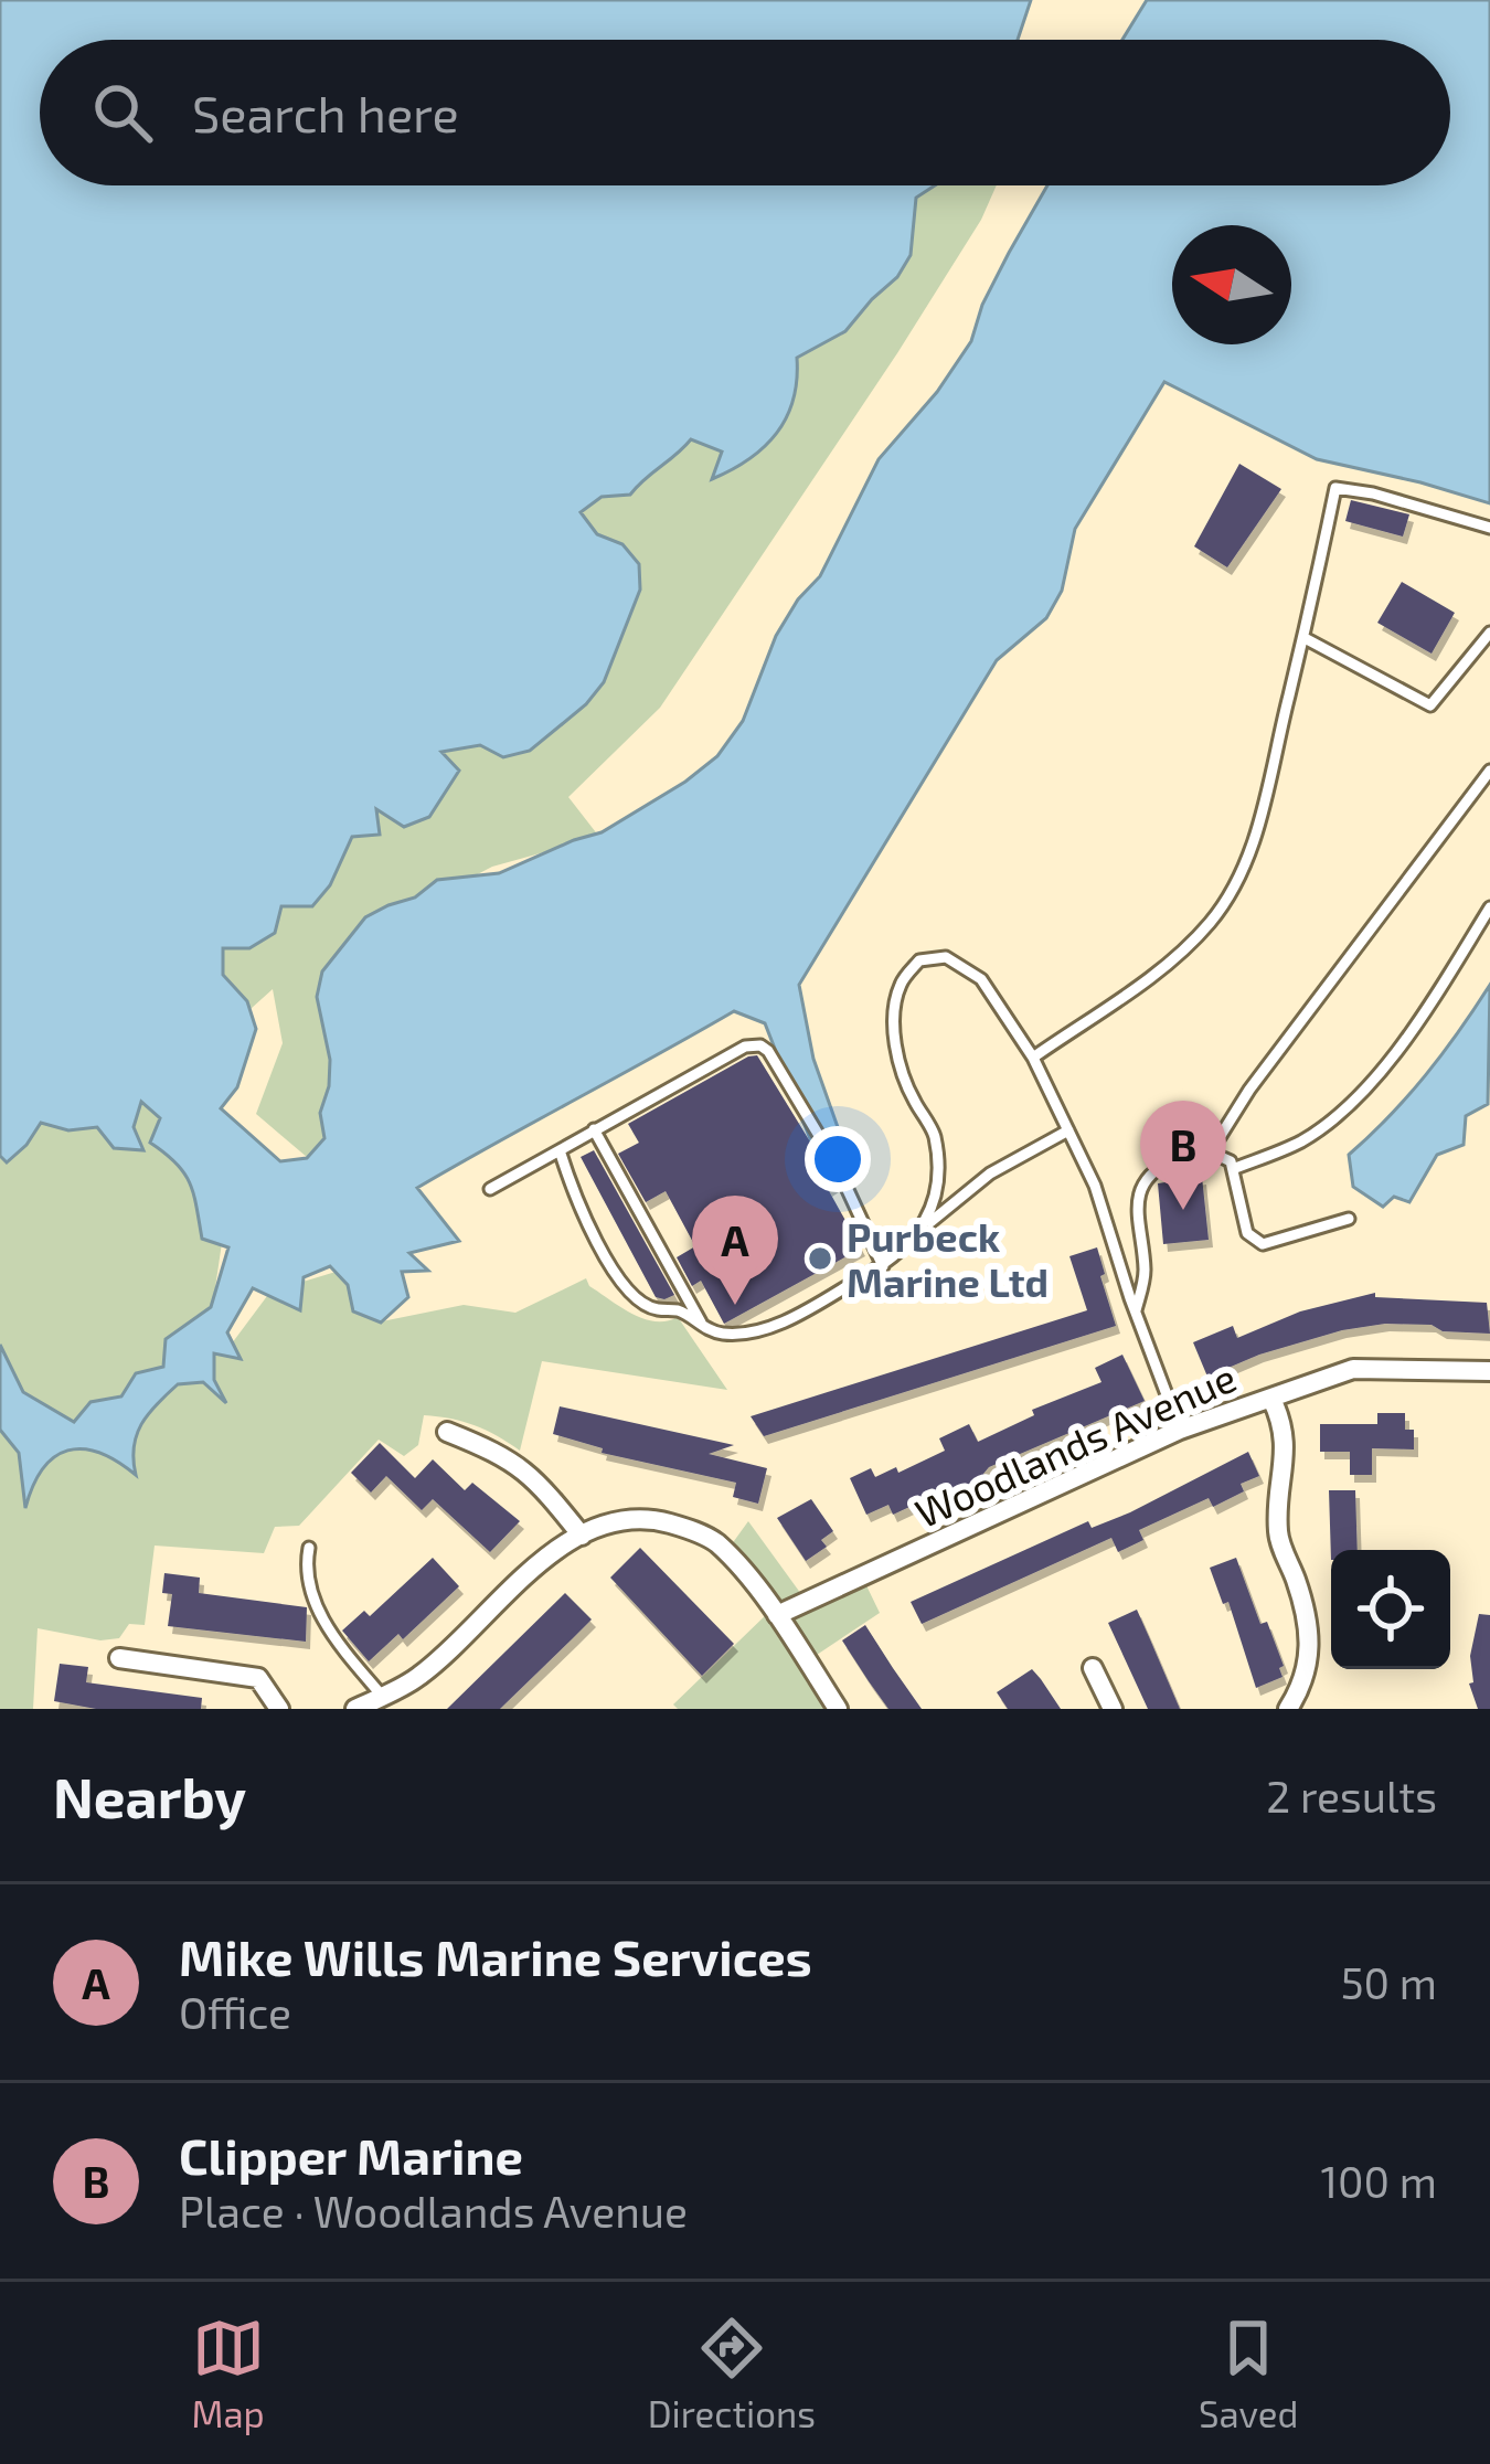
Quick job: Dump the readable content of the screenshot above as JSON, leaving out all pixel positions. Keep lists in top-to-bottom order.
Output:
{
  "streets": {
    "street": ["Woodlands Avenue"]
  },
  "places": ["Purbeck Marine Ltd"],
  "north": "left",
  "page": {
    "search": "Search here",
    "pins": ["B", "A"],
    "heading": ["Nearby", "2 results"],
    "list": [
      {
        "mark": "A",
        "name": "Mike Wills Marine Services",
        "note": "Office",
        "value": "50 m"
      },
      {
        "mark": "B",
        "name": "Clipper Marine",
        "note": "Place · Woodlands Avenue",
        "value": "100 m"
      }
    ],
    "nav": ["Map", "Directions", "Saved"]
  }
}
